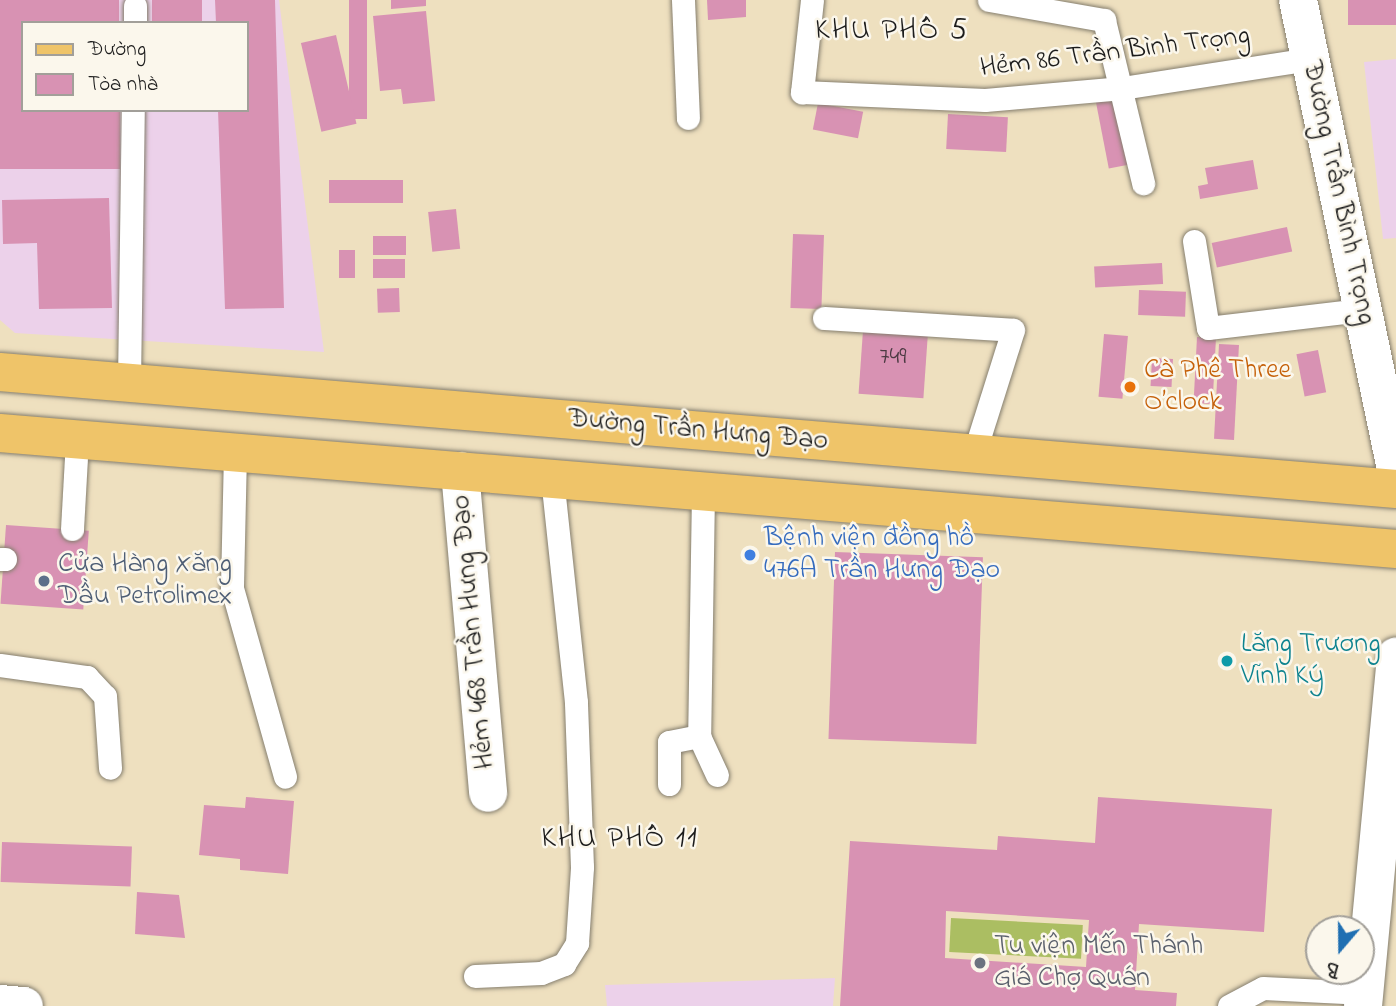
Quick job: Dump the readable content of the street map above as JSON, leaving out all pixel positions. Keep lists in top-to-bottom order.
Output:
{
  "streets": {
    "main road": ["Đường Trần Hưng Đạo"],
    "street": ["Đường Trần Bình Trọng", "Hẻm 468 Trần Hưng Ðạo"],
    "lane": ["Hẻm 86 Trần Bình Trọng"]
  },
  "crossings": [
    ["Hẻm 86 Trần Bình Trọng", "Đường Trần Bình Trọng"]
  ],
  "districts": ["KHU PHỐ 5", "KHU PHỐ 11"],
  "places": [
    "Cà Phê Three O’clock",
    "Bệnh viện đồng hồ 476A Trần Hưng Đạo",
    "Cửa Hàng Xăng Dầu Petrolimex",
    "Lăng Trương Vĩnh Ký",
    "Tu viện Mến Thánh Giá Chợ Quán"
  ],
  "house_numbers": ["749"],
  "legend": ["Đường", "Tòa nhà"],
  "north": "bottom"
}
